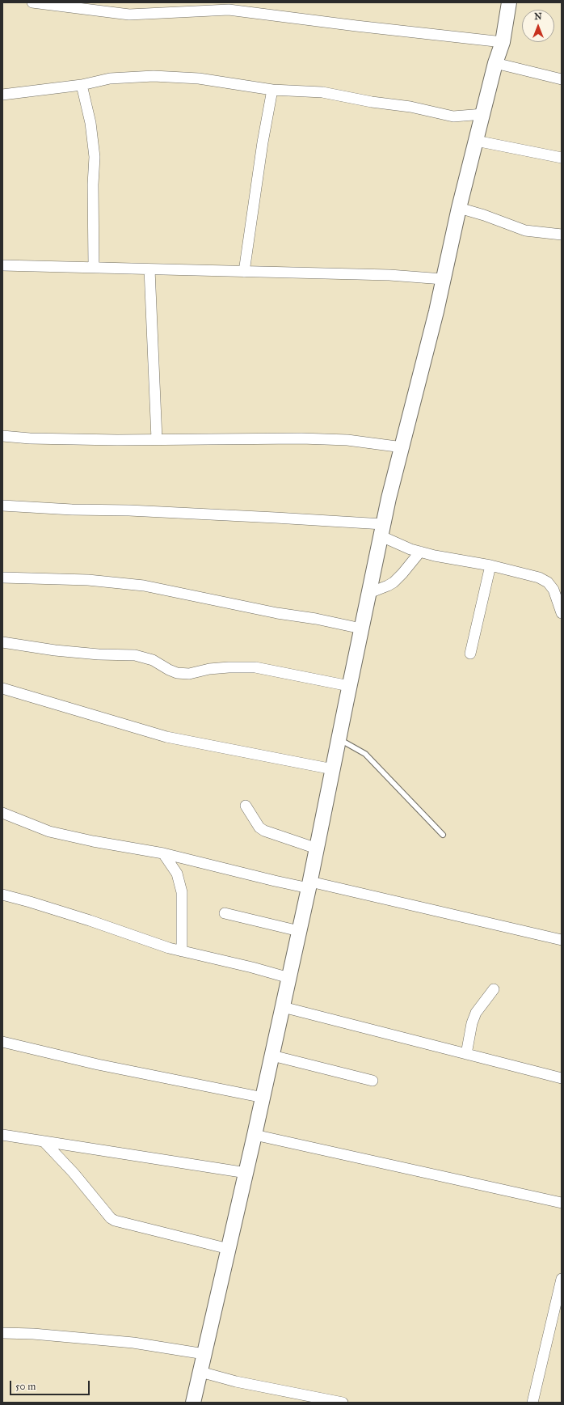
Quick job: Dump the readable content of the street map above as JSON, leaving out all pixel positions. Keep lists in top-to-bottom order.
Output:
{
  "scale_bar": "50 m",
  "north": "top"
}
